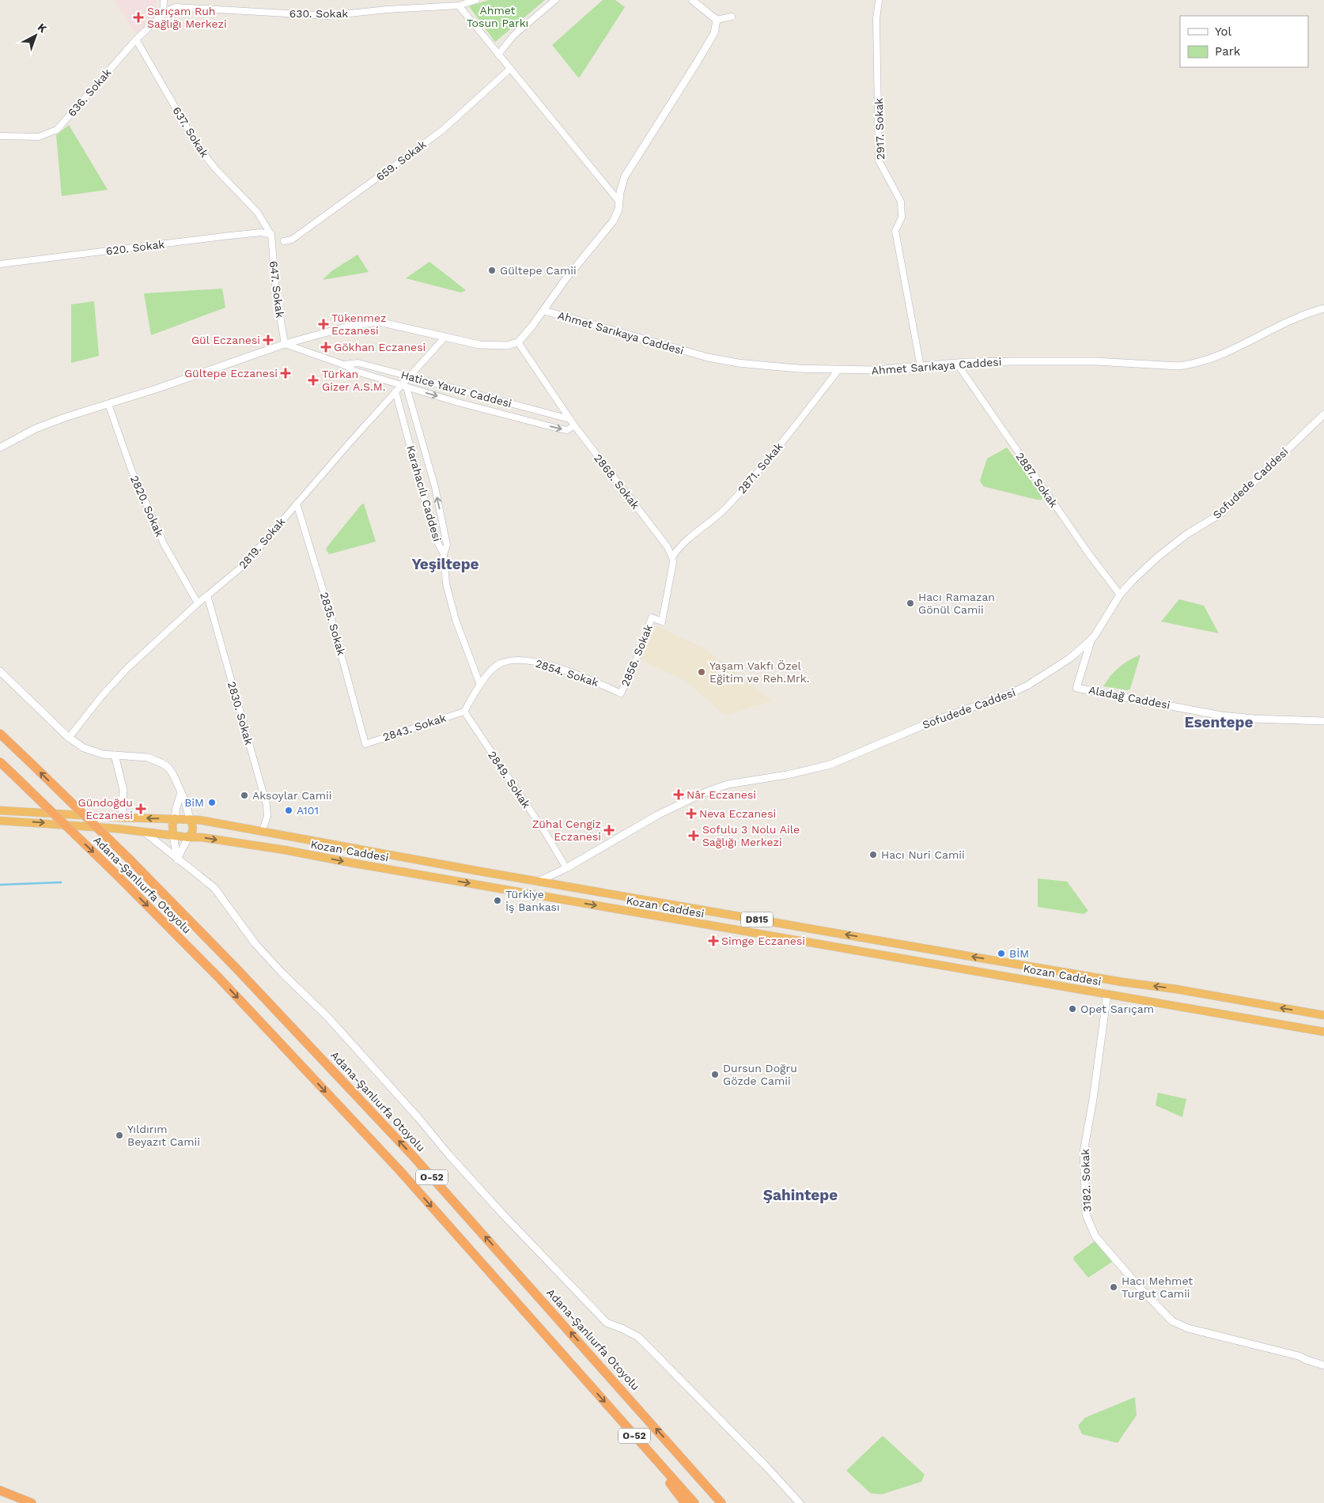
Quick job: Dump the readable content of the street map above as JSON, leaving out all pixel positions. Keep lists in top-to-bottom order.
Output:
{
  "streets": {
    "highway": [
      "Kozan Caddesi",
      "Adana-Şanlıurfa Otoyolu",
      "D815",
      "O-52"
    ],
    "main road": [
      "Ahmet Sarıkaya Caddesi",
      "Sofudede Caddesi",
      "Aladağ Caddesi",
      "3182. Sokak"
    ],
    "street": [
      "630. Sokak",
      "636. Sokak",
      "2917. Sokak",
      "637. Sokak",
      "659. Sokak",
      "620. Sokak",
      "647. Sokak",
      "Hatice Yavuz Caddesi",
      "2871. Sokak",
      "2887. Sokak",
      "2868. Sokak",
      "Karahacılı Caddesi",
      "2820. Sokak",
      "2819. Sokak",
      "2835. Sokak",
      "2856. Sokak",
      "2854. Sokak",
      "2830. Sokak",
      "2843. Sokak",
      "2849. Sokak"
    ]
  },
  "crossings": [
    ["630. Sokak", "636. Sokak"],
    ["636. Sokak", "637. Sokak"],
    ["2917. Sokak", "Ahmet Sarıkaya Caddesi"],
    ["637. Sokak", "620. Sokak"],
    ["637. Sokak", "647. Sokak"],
    ["620. Sokak", "647. Sokak"],
    ["Ahmet Sarıkaya Caddesi", "2871. Sokak"],
    ["Ahmet Sarıkaya Caddesi", "2887. Sokak"],
    ["Hatice Yavuz Caddesi", "2868. Sokak"],
    ["Hatice Yavuz Caddesi", "2819. Sokak"],
    ["2871. Sokak", "2868. Sokak"],
    ["2871. Sokak", "2856. Sokak"],
    ["2887. Sokak", "Sofudede Caddesi"],
    ["2868. Sokak", "2856. Sokak"],
    ["Sofudede Caddesi", "Aladağ Caddesi"],
    ["Sofudede Caddesi", "2849. Sokak"],
    ["Sofudede Caddesi", "Kozan Caddesi"],
    ["Karahacılı Caddesi", "2819. Sokak"],
    ["Karahacılı Caddesi", "2854. Sokak"],
    ["2820. Sokak", "2819. Sokak"],
    ["2819. Sokak", "2835. Sokak"],
    ["2819. Sokak", "2830. Sokak"],
    ["2835. Sokak", "2843. Sokak"],
    ["2856. Sokak", "2854. Sokak"],
    ["2854. Sokak", "2843. Sokak"],
    ["2854. Sokak", "2849. Sokak"],
    ["2830. Sokak", "Kozan Caddesi"],
    ["2843. Sokak", "2849. Sokak"],
    ["Kozan Caddesi", "3182. Sokak"]
  ],
  "districts": ["Yeşiltepe", "Esentepe", "Şahintepe"],
  "parks": ["Ahmet Tosun Parkı"],
  "places": {
    "health": [
      "Sarıçam Ruh Sağlığı Merkezi",
      "Tükenmez Eczanesi",
      "Gül Eczanesi",
      "Gökhan Eczanesi",
      "Gültepe Eczanesi",
      "Türkan Gizer A.S.M.",
      "Nâr Eczanesi",
      "Gündoğdu Eczanesi",
      "Neva Eczanesi",
      "Zühal Cengiz Eczanesi",
      "Sofulu 3 Nolu Aile Sağlığı Merkezi",
      "Simge Eczanesi"
    ],
    "other": [
      "Gültepe Camii",
      "Hacı Ramazan Gönül Camii",
      "Yaşam Vakfı Özel Eğitim ve Reh.Mrk.",
      "Aksoylar Camii",
      "BiM",
      "A101",
      "Hacı Nuri Camii",
      "Türkiye İş Bankası",
      "BİM",
      "Opet Sarıçam",
      "Dursun Doğru Gözde Camii",
      "Yıldırım Beyazıt Camii",
      "Hacı Mehmet Turgut Camii"
    ]
  },
  "legend": ["Yol", "Park"],
  "north": "top right"
}
